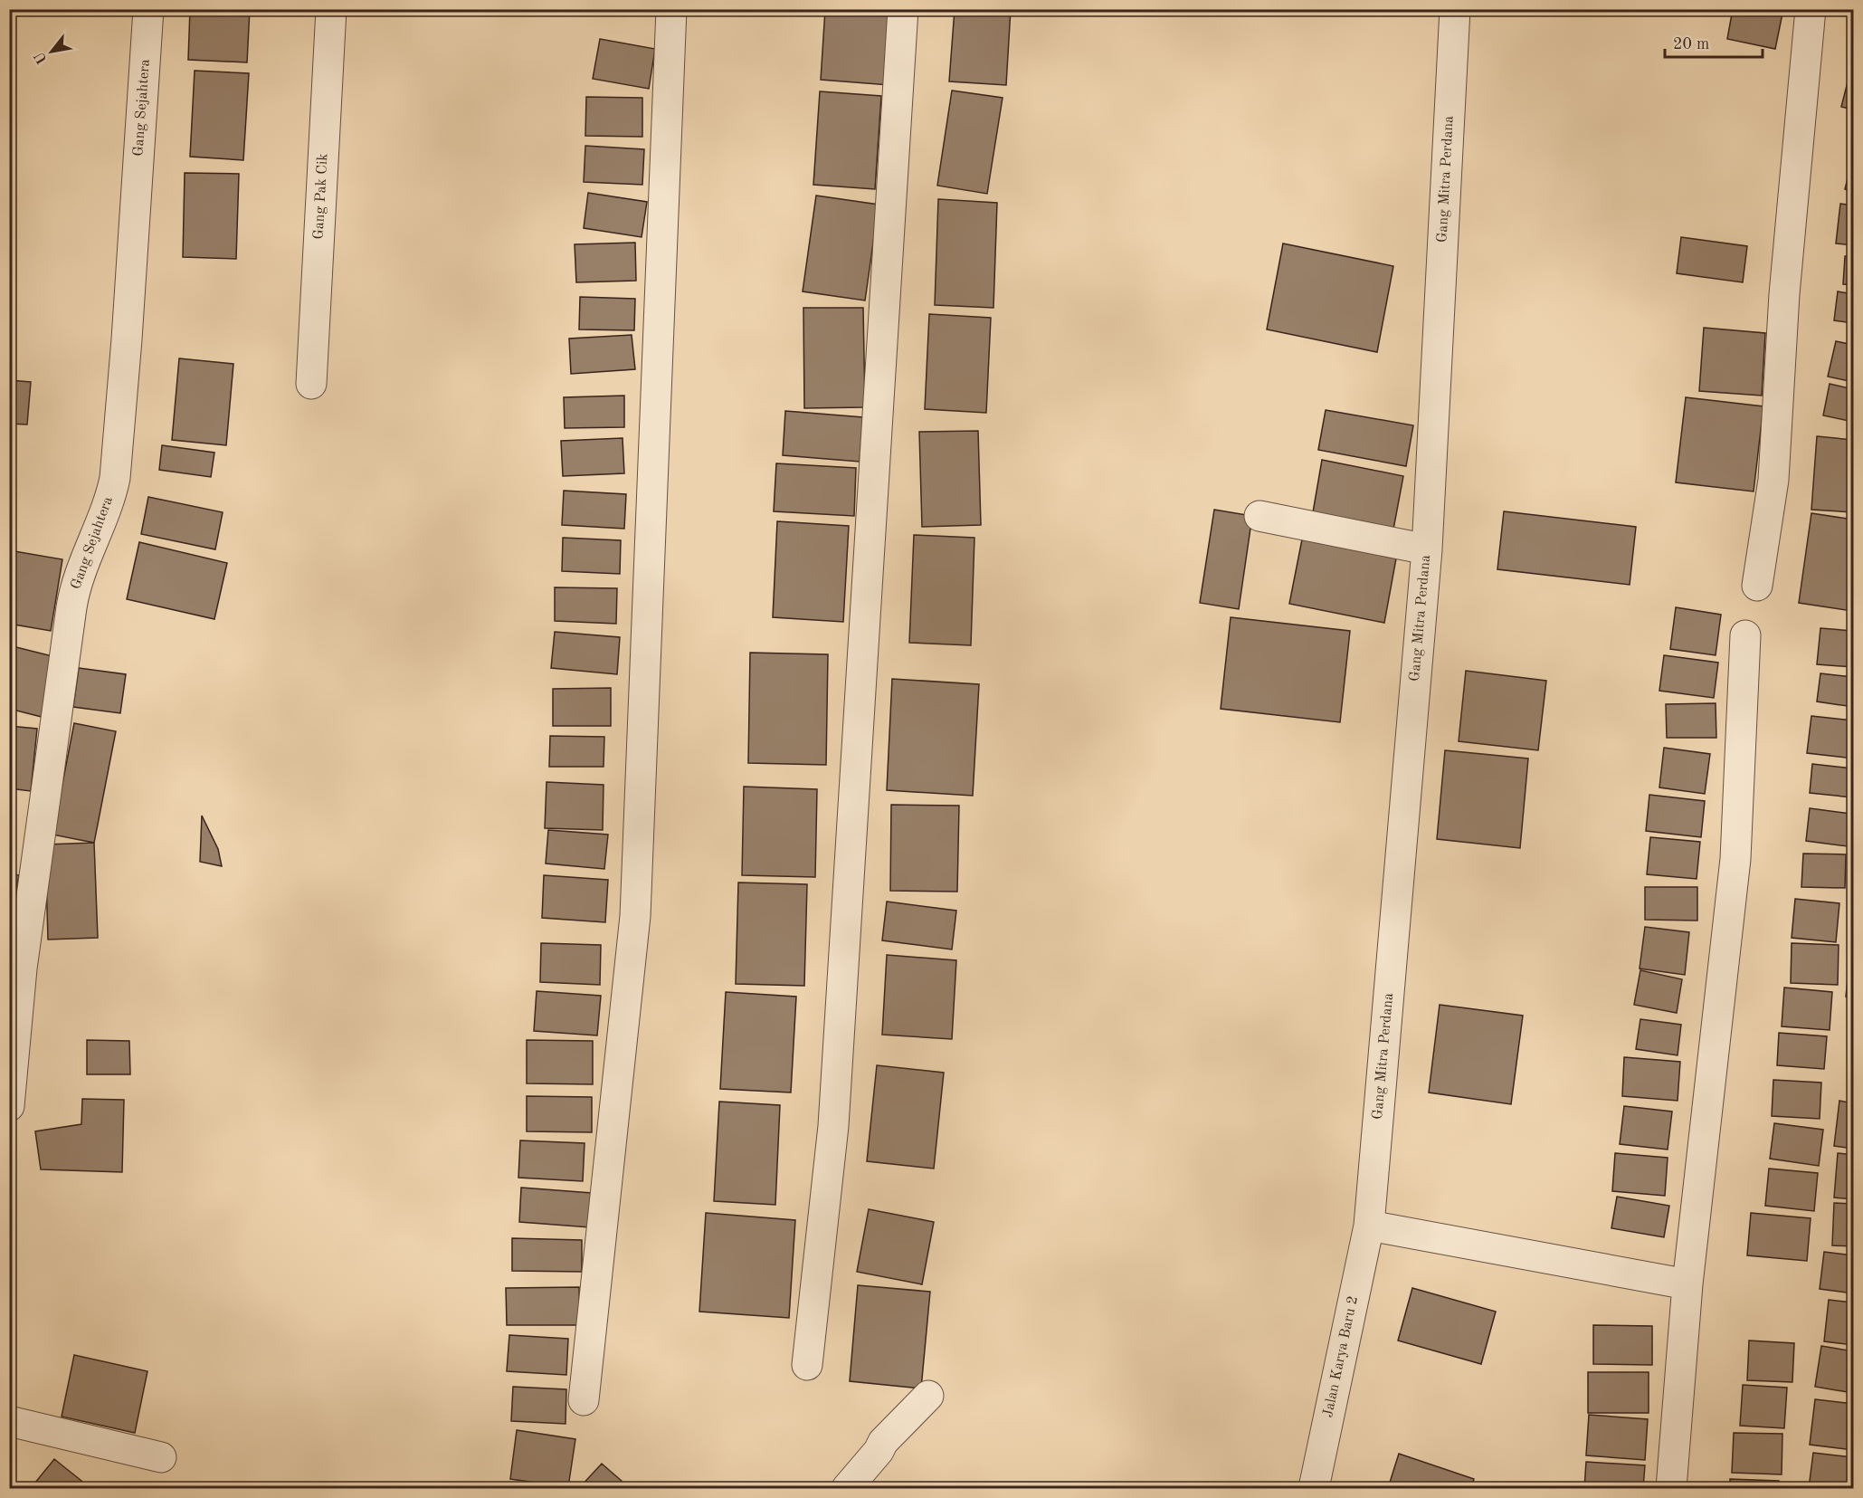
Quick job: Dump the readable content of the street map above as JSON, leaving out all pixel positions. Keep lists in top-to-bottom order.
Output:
{
  "streets": {
    "street": [
      "Gang Sejahtera",
      "Gang Mitra Perdana",
      "Gang Pak Cik",
      "Jalan Karya Baru 2"
    ]
  },
  "crossings": [
    ["Gang Mitra Perdana", "Jalan Karya Baru 2"]
  ],
  "scale_bar": "20 m",
  "north": "bottom left"
}
